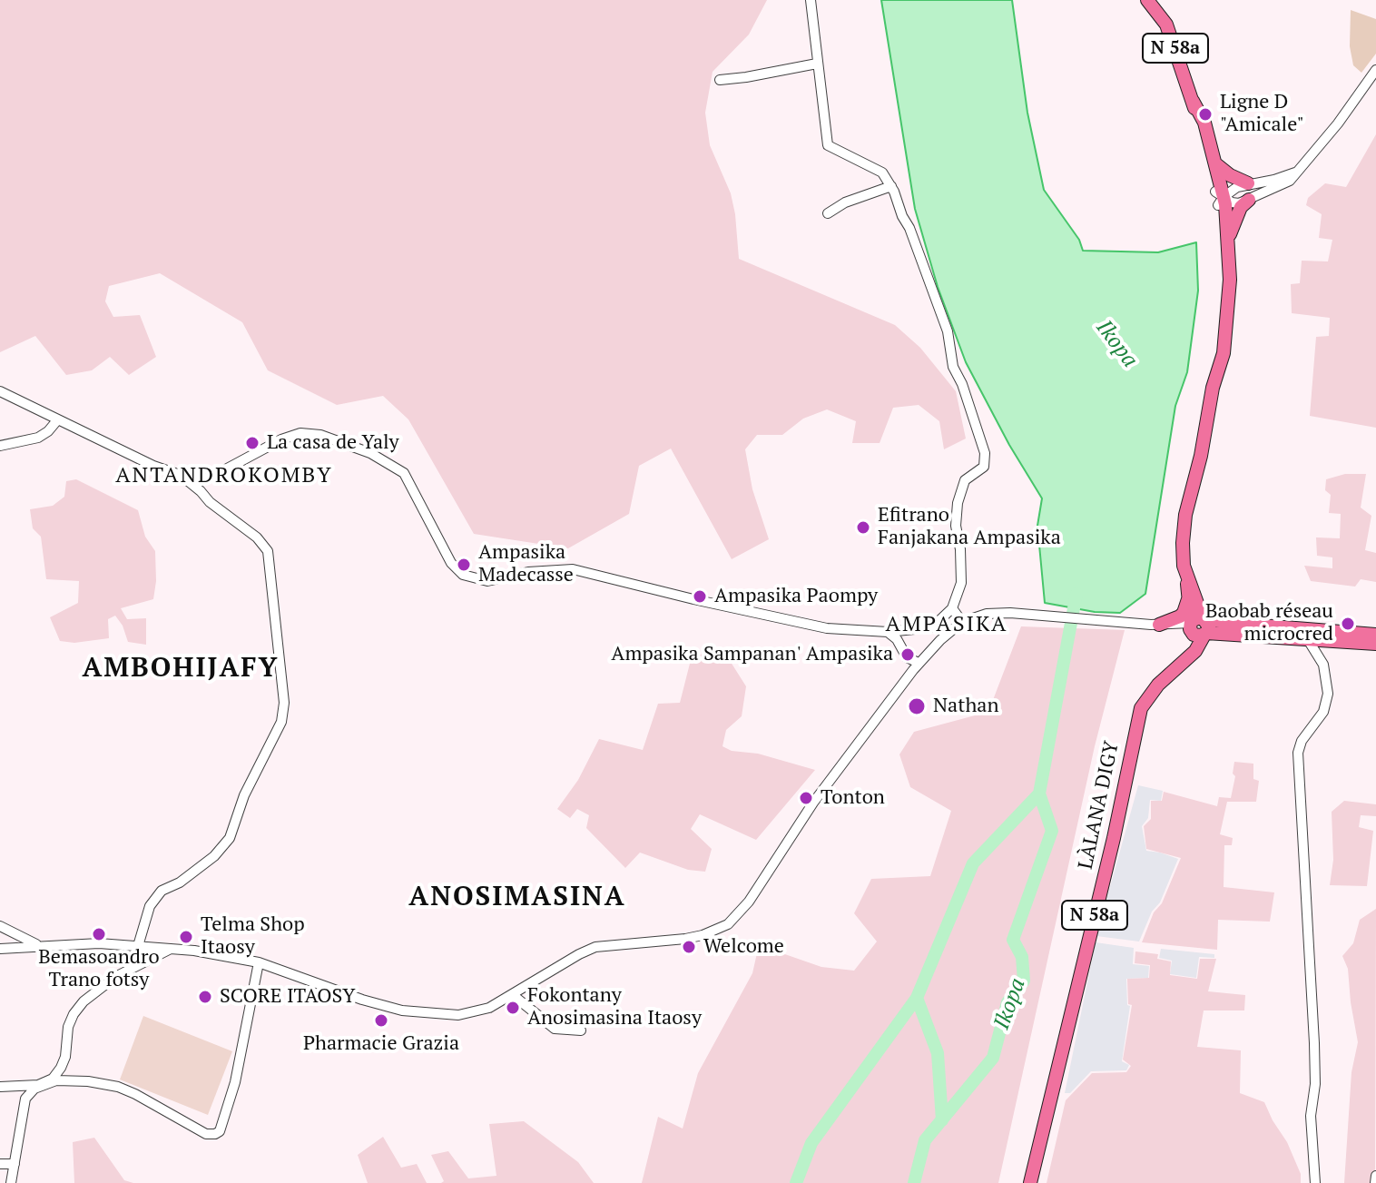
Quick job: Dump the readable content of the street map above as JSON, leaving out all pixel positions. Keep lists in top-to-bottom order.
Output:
{
  "streets": {
    "main road": ["N 58a", "LÀLANA DIGY"]
  },
  "crossings": [
    ["N 58a", "LÀLANA DIGY"]
  ],
  "districts": [
    "ANTANDROKOMBY",
    "AMPASIKA",
    "AMBOHIJAFY",
    "ANOSIMASINA"
  ],
  "water": ["Ikopa"],
  "places": [
    "Ligne D \"Amicale\"",
    "La casa de Yaly",
    "Efitrano Fanjakana Ampasika",
    "Ampasika Madecasse",
    "Ampasika Paompy",
    "Baobab réseau microcred",
    "Ampasika Sampanan' Ampasika",
    "Nathan",
    "Tonton",
    "Bemasoandro Trano fotsy",
    "Telma Shop Itaosy",
    "Welcome",
    "SCORE ITAOSY",
    "Fokontany Anosimasina Itaosy",
    "Pharmacie Grazia"
  ]
}
